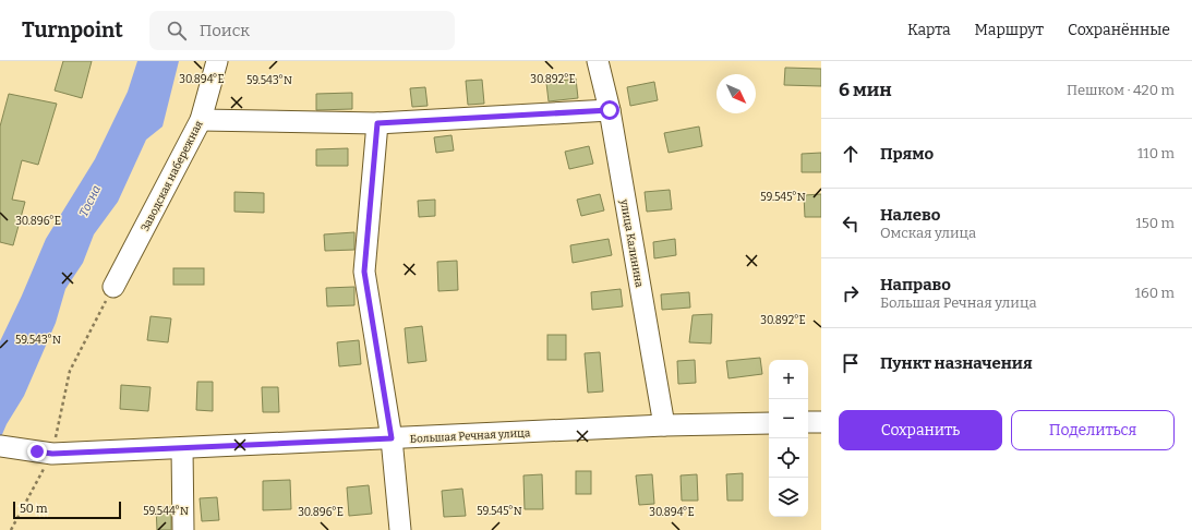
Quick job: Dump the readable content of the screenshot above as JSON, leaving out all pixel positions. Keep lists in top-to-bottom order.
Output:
{
  "streets": {
    "street": ["Заводская набережная", "улица Калинина", "Большая Речная улица"]
  },
  "crossings": [
    ["улица Калинина", "Большая Речная улица"]
  ],
  "water": ["Тосна"],
  "scale_bar": "50 m",
  "north": "bottom right",
  "page": {
    "header": "Turnpoint",
    "search": "Поиск",
    "nav": ["Карта", "Маршрут", "Сохранённые"],
    "heading": ["6 мин", "Пешком · 420 m"],
    "list": [
      ["Прямо", "110 m"],
      ["Налево", "Омская улица", "150 m"],
      ["Направо", "Большая Речная улица", "160 m"],
      "Пункт назначения"
    ],
    "map_buttons": ["+", "−"],
    "buttons": ["Сохранить", "Поделиться"],
    "scale": "50 m"
  },
  "coordinates": [
    "30.894°E",
    "30.892°E",
    "59.543°N",
    "59.545°N",
    "30.896°E",
    "59.544°N"
  ]
}
